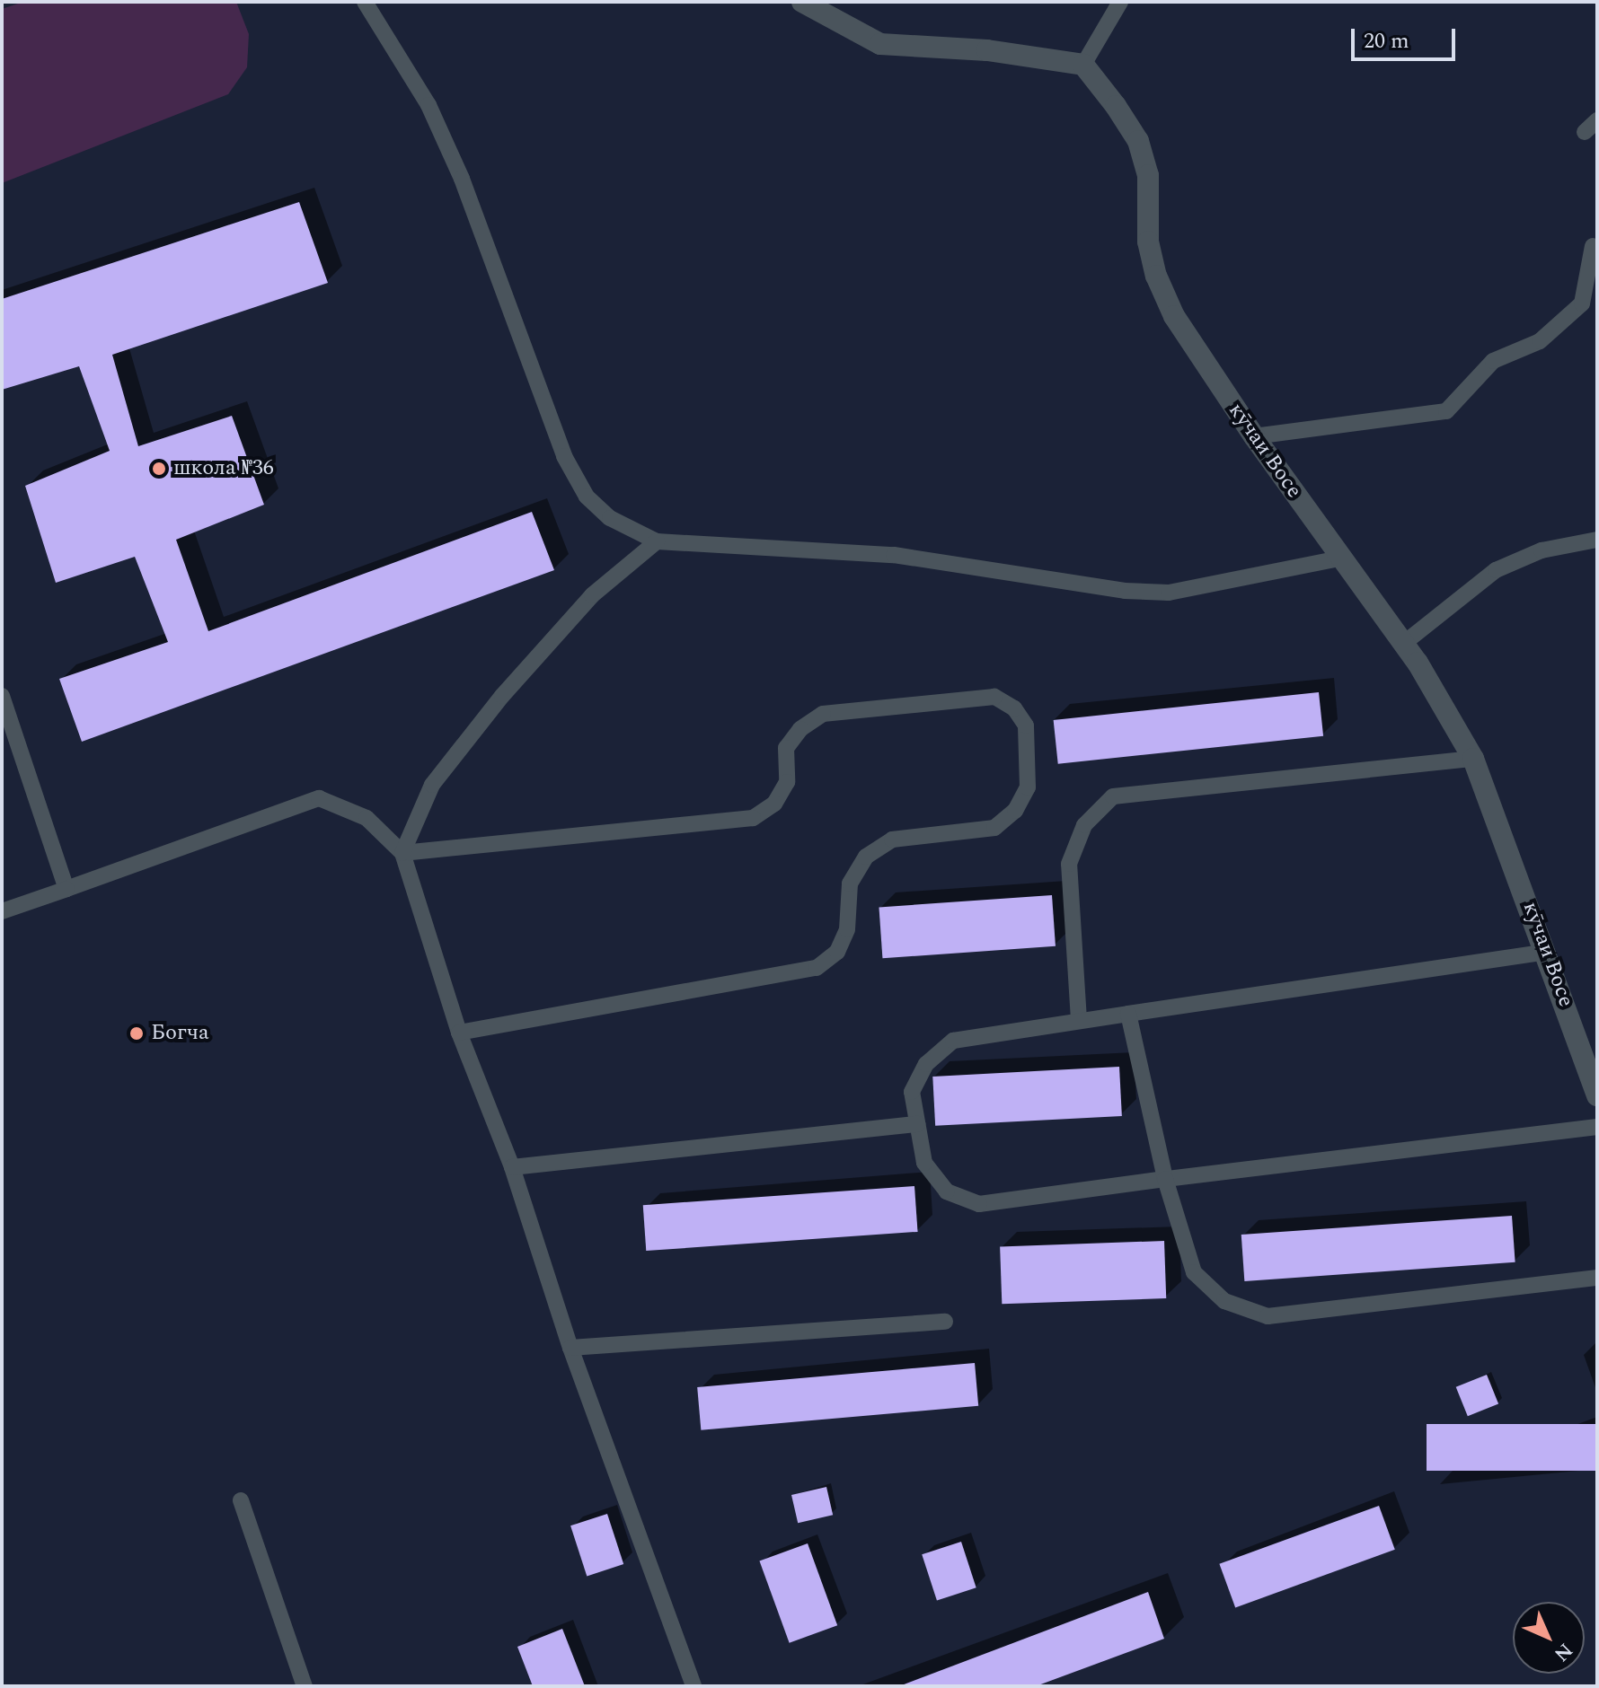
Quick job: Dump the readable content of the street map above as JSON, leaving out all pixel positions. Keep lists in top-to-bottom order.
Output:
{
  "streets": {
    "street": ["кӯчаи Восе"]
  },
  "places": ["школа №36", "Богча"],
  "scale_bar": "20 m",
  "north": "bottom right"
}
